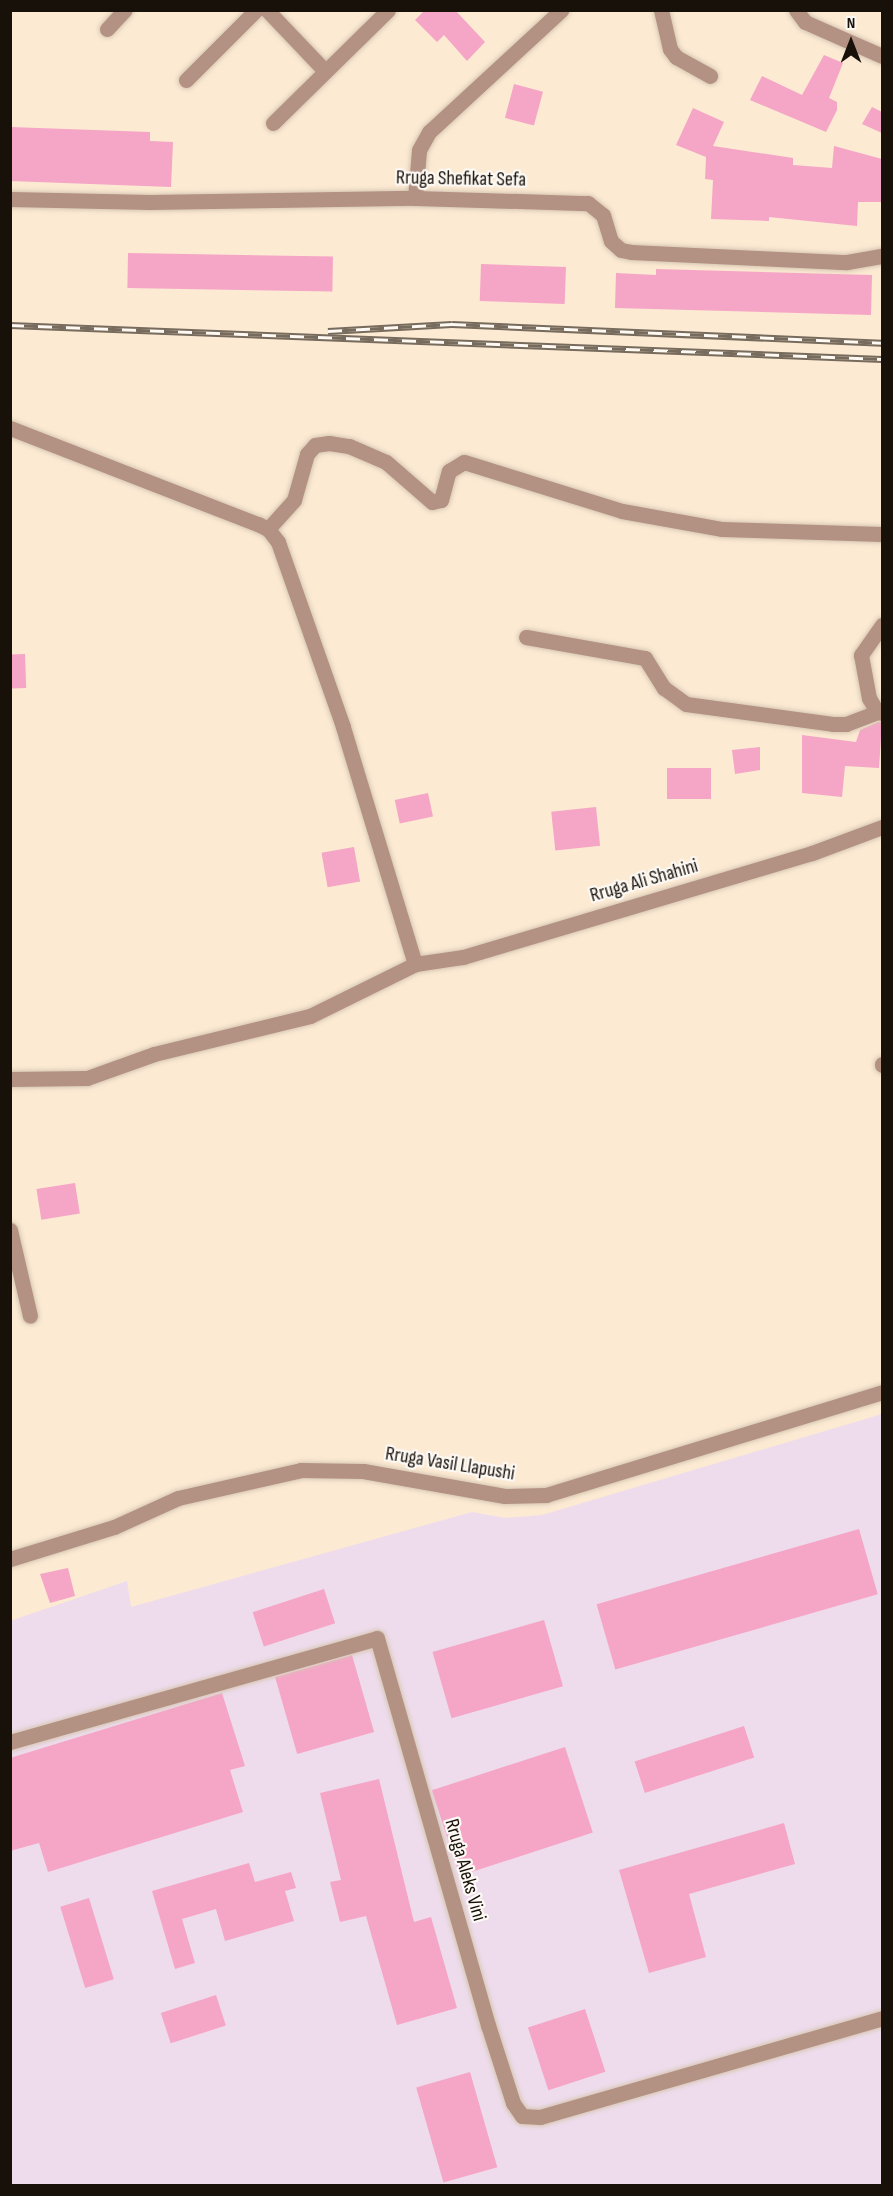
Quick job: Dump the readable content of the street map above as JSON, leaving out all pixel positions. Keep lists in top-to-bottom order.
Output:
{
  "streets": {
    "street": [
      "Rruga Shefikat Sefa",
      "Rruga Ali Shahini",
      "Rruga Vasil Llapushi",
      "Rruga Aleks Vini"
    ]
  },
  "north": "top"
}
